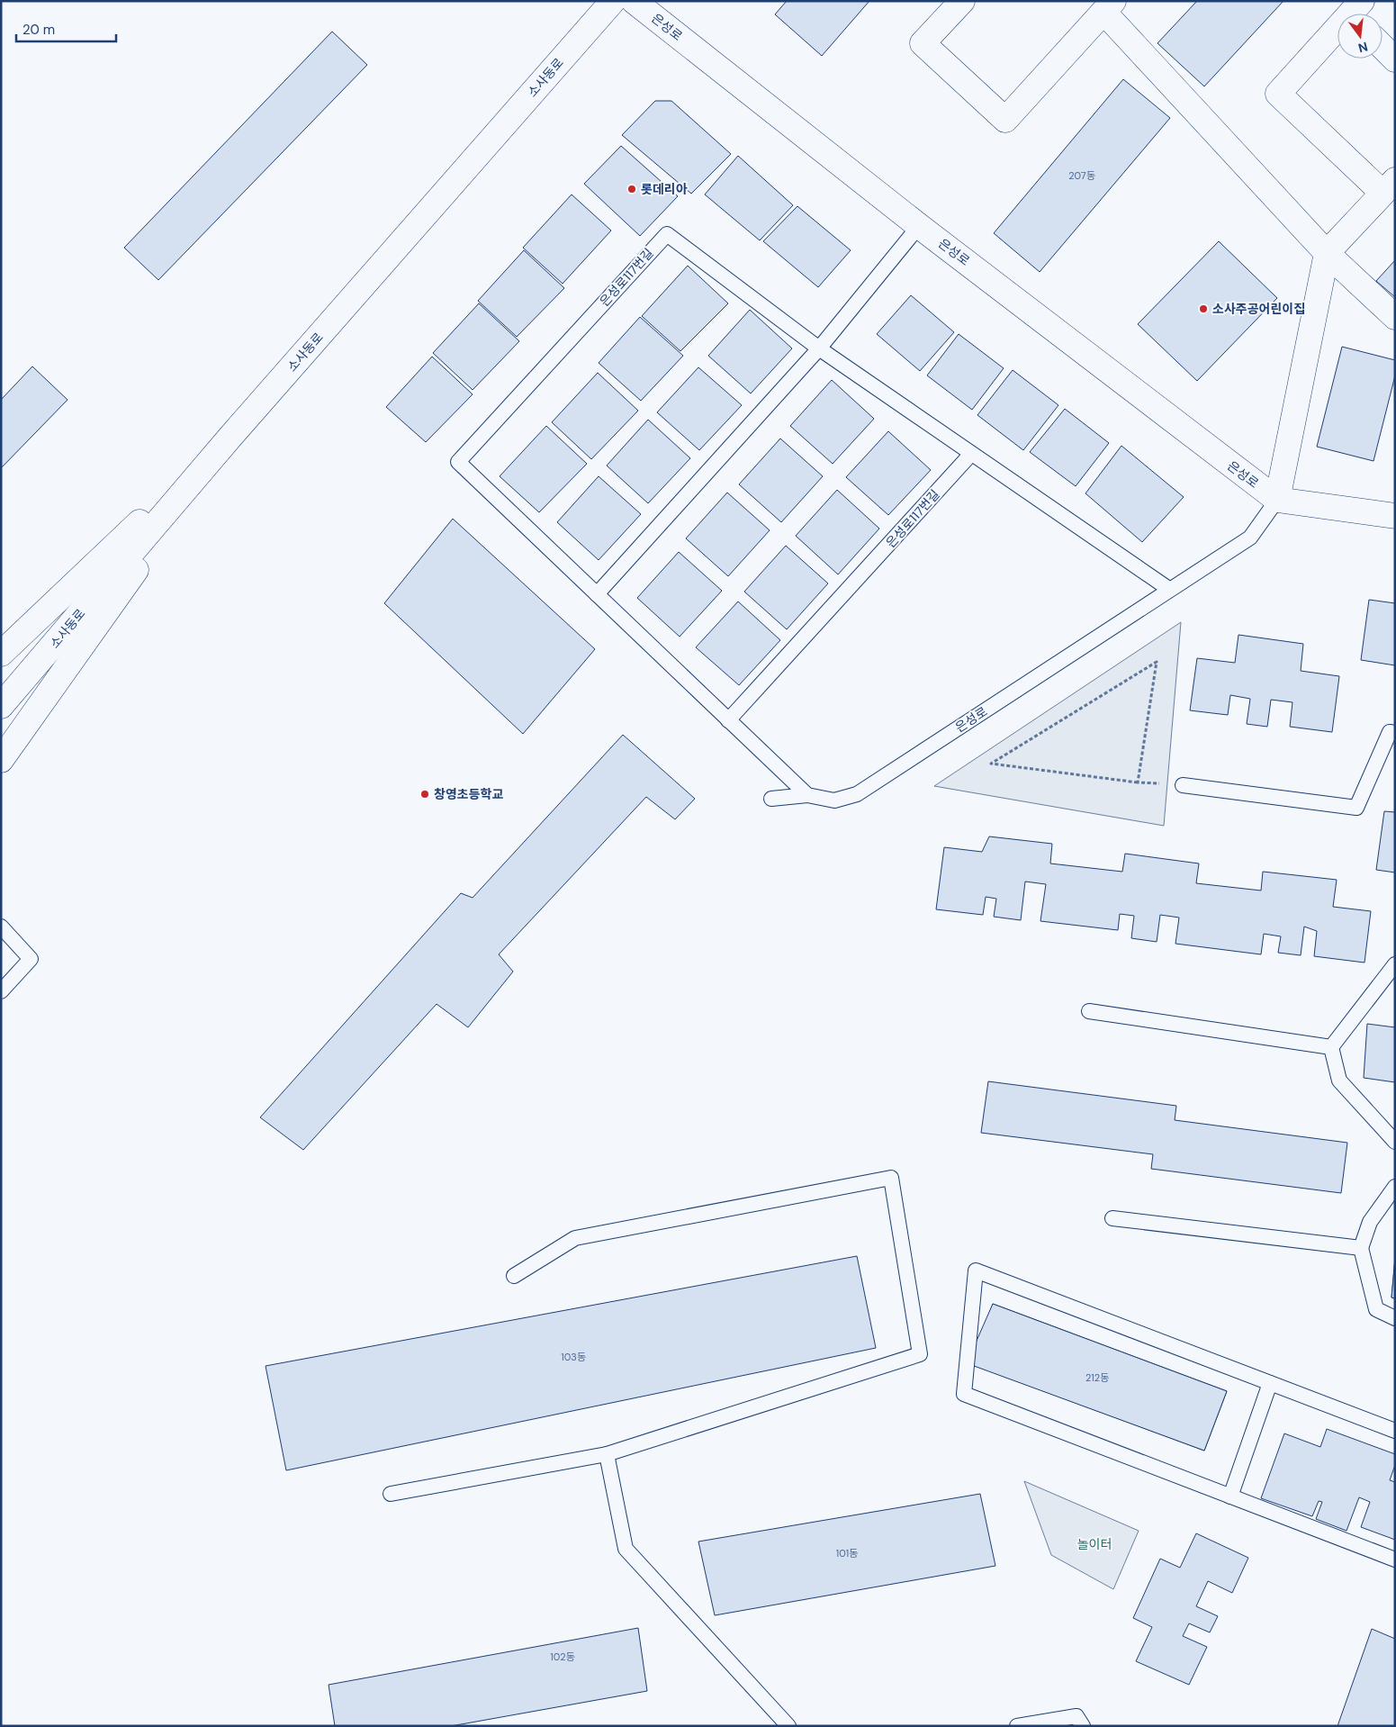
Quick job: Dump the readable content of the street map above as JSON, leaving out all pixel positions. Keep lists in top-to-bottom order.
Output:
{
  "streets": {
    "street": ["은성로", "소사동로"],
    "lane": ["은성로117번길"]
  },
  "parks": ["놀이터"],
  "places": ["롯데리아", "소사주공어린이집", "창영초등학교"],
  "house_numbers": [
    "207동",
    "103동",
    "212동",
    "101동",
    "102동"
  ],
  "scale_bar": "20 m",
  "north": "bottom"
}
